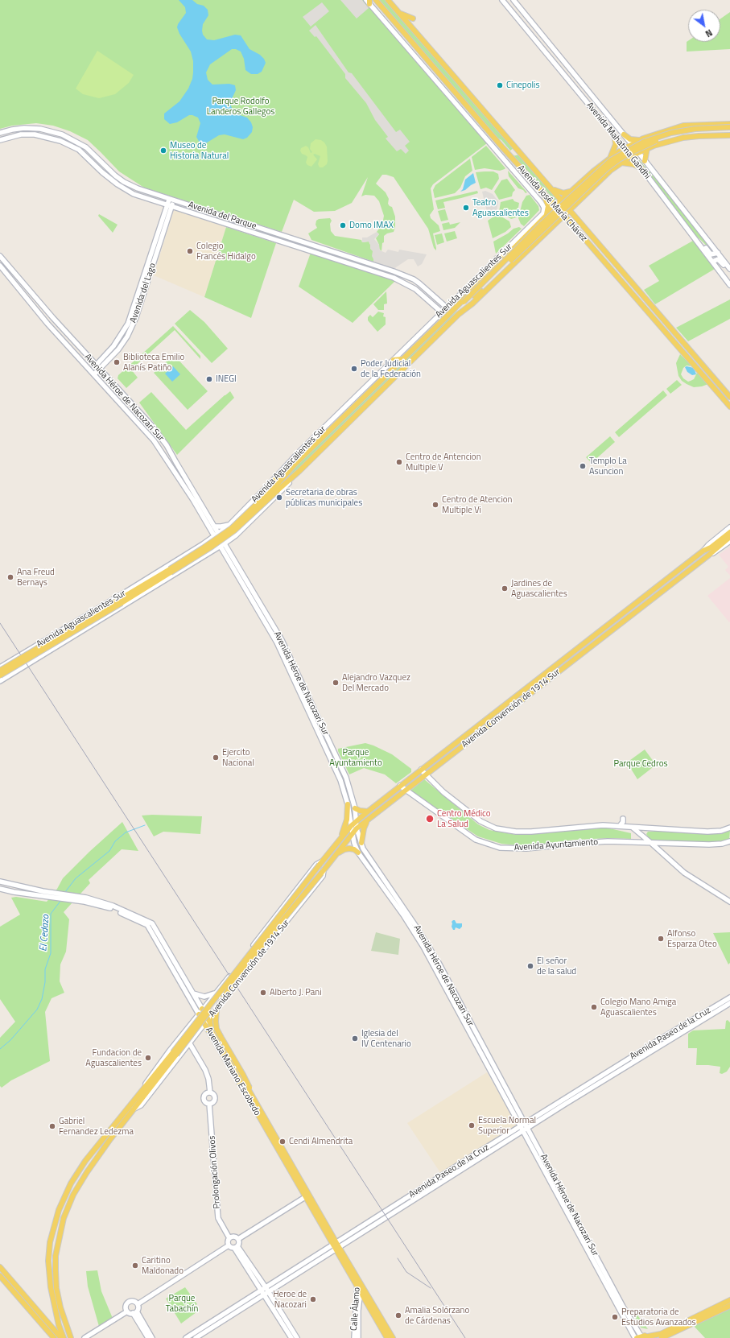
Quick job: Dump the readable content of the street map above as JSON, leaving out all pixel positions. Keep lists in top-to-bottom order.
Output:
{
  "streets": {
    "main road": [
      "Avenida Mahatma Gandhi",
      "Avenida José María Chávez",
      "Avenida del Parque",
      "Avenida Aguascalientes Sur",
      "Avenida del Lago",
      "Avenida Héroe de Nacozari Sur",
      "Avenida Convención de 1914 Sur",
      "Avenida Ayuntamiento",
      "Avenida Paseo de la Cruz",
      "Avenida Mariano Escobedo",
      "Prolongación Olivos",
      "Calle Álamo"
    ]
  },
  "crossings": [
    ["Avenida Mahatma Gandhi", "Avenida Aguascalientes Sur"],
    ["Avenida José María Chávez", "Avenida Aguascalientes Sur"],
    ["Avenida del Parque", "Avenida Aguascalientes Sur"],
    ["Avenida del Parque", "Avenida del Lago"],
    ["Avenida Aguascalientes Sur", "Avenida Héroe de Nacozari Sur"],
    ["Avenida del Lago", "Avenida Héroe de Nacozari Sur"],
    ["Avenida Héroe de Nacozari Sur", "Avenida Convención de 1914 Sur"],
    ["Avenida Héroe de Nacozari Sur", "Avenida Paseo de la Cruz"],
    ["Avenida Convención de 1914 Sur", "Avenida Ayuntamiento"],
    ["Avenida Convención de 1914 Sur", "Avenida Mariano Escobedo"],
    ["Avenida Paseo de la Cruz", "Avenida Mariano Escobedo"],
    ["Avenida Mariano Escobedo", "Calle Álamo"]
  ],
  "water": ["El Cedazo"],
  "parks": [
    "Parque Rodolfo Landeros Gallegos",
    "Parque Ayuntamiento",
    "Parque Cedros",
    "Parque Tabachín"
  ],
  "places": [
    "Cinepolis",
    "Museo de Historia Natural",
    "Teatro Aguascalientes",
    "Domo IMAX",
    "Colegio Francés Hidalgo",
    "Biblioteca Emilio Alanís Patiño",
    "Poder Judicial de la Federación",
    "INEGI",
    "Centro de Antencion Multiple V",
    "Templo La Asuncion",
    "Secretaria de obras públicas municipales",
    "Centro de Atencion Multiple Vi",
    "Ana Freud Bernays",
    "Jardines de Aguascalientes",
    "Alejandro Vazquez Del Mercado",
    "Ejercito Nacional",
    "Centro Médico La Salud",
    "Alfonso Esparza Oteo",
    "El señor de la salud",
    "Alberto J. Pani",
    "Colegio Mano Amiga Aguascalientes",
    "Iglesia del IV Centenario",
    "Fundacion de Aguascalientes",
    "Escuela Normal Superior",
    "Gabriel Fernandez Ledezma",
    "Cendi Almendrita",
    "Caritino Maldonado",
    "Heroe de Nacozari",
    "Amalia Solórzano de Cárdenas",
    "Preparatoria de Estudios Avanzados"
  ],
  "north": "bottom right"
}
